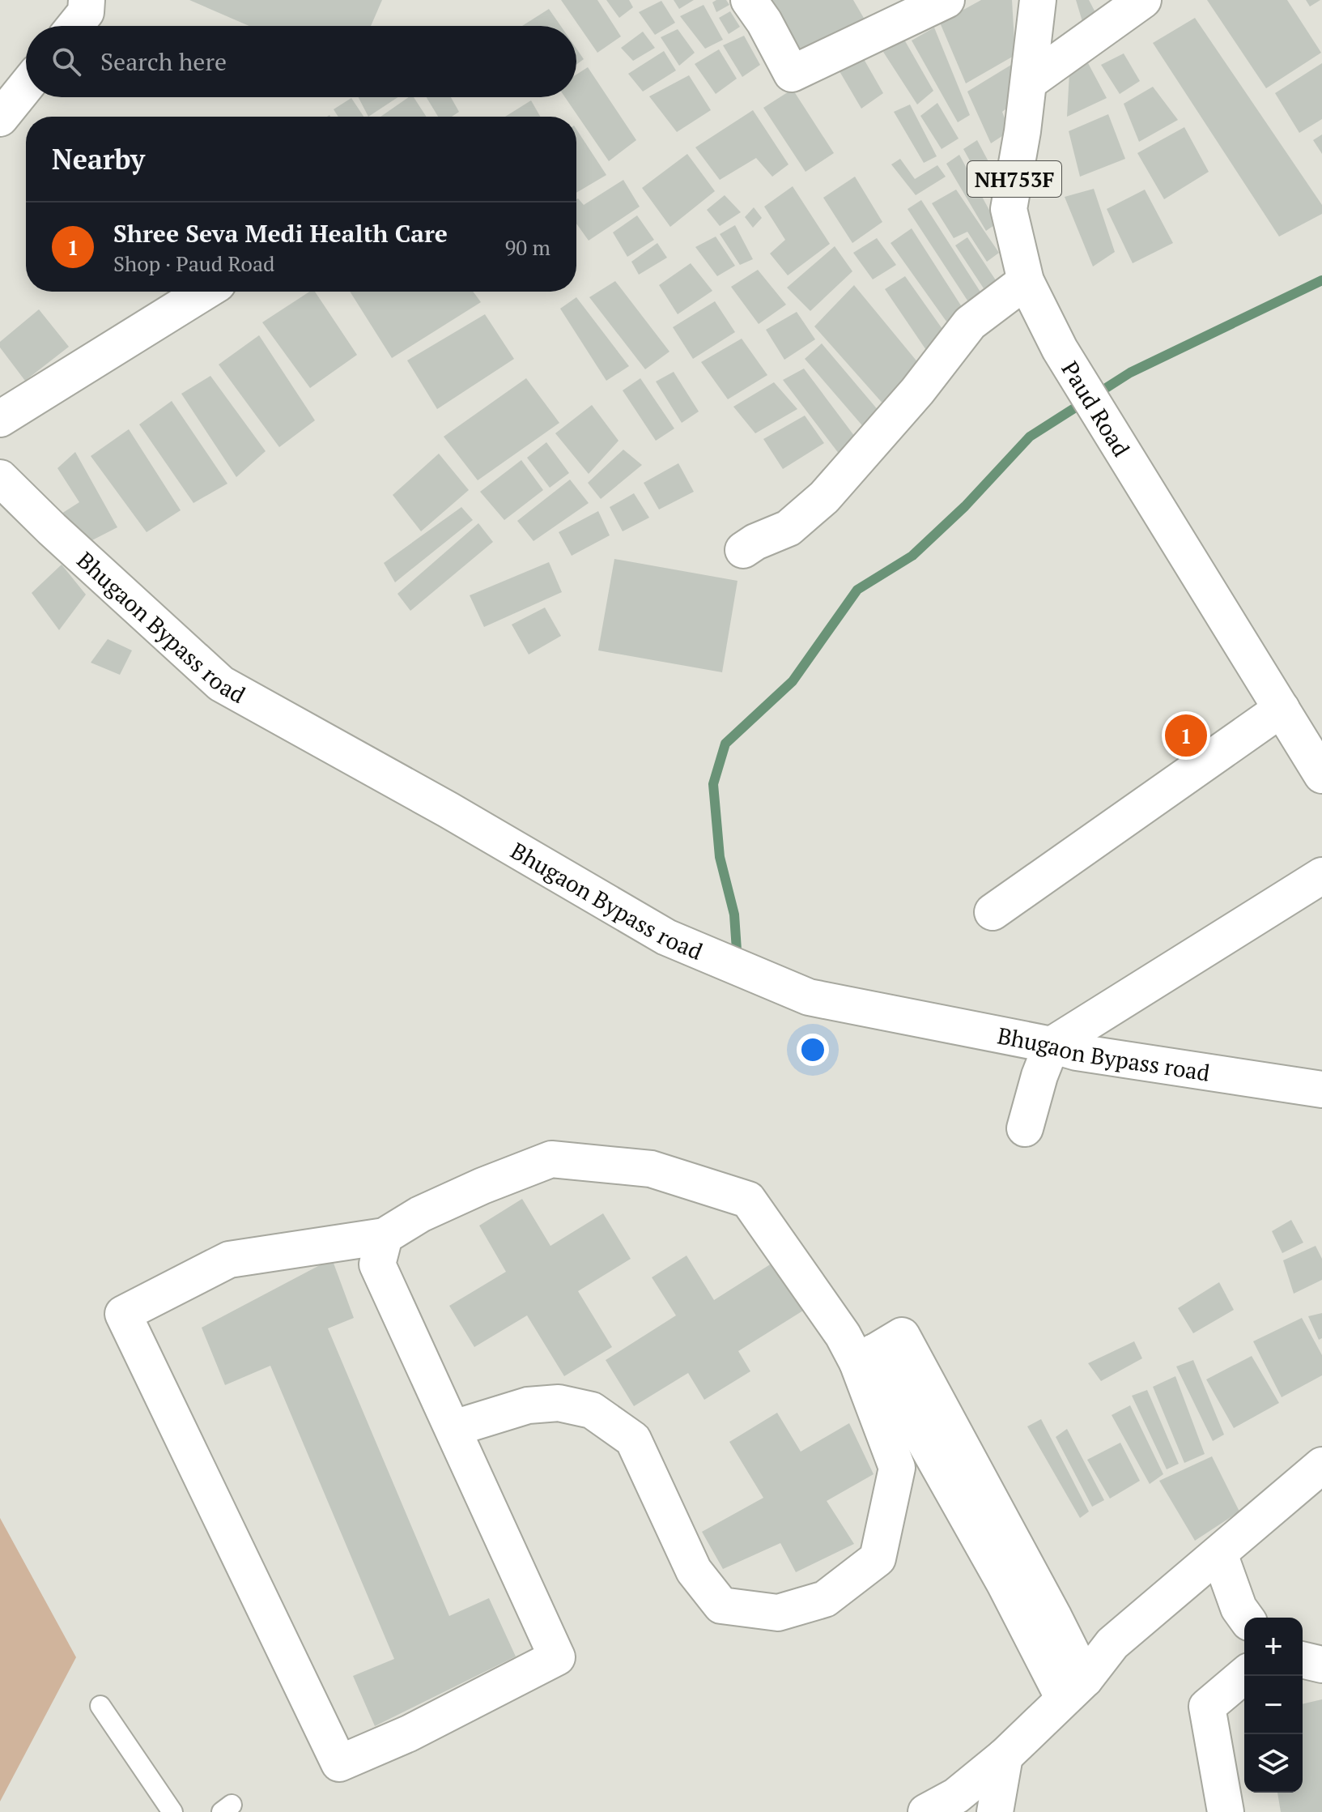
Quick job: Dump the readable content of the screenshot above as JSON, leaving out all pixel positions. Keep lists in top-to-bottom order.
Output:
{
  "streets": {
    "street": ["NH753F", "Paud Road", "Bhugaon Bypass road"]
  },
  "page": {
    "search": "Search here",
    "heading": "Nearby",
    "list": [
      {
        "mark": "1",
        "name": "Shree Seva Medi Health Care",
        "note": "Shop · Paud Road",
        "value": "90 m"
      }
    ],
    "pins": "1",
    "map_buttons": ["+", "−"]
  }
}
